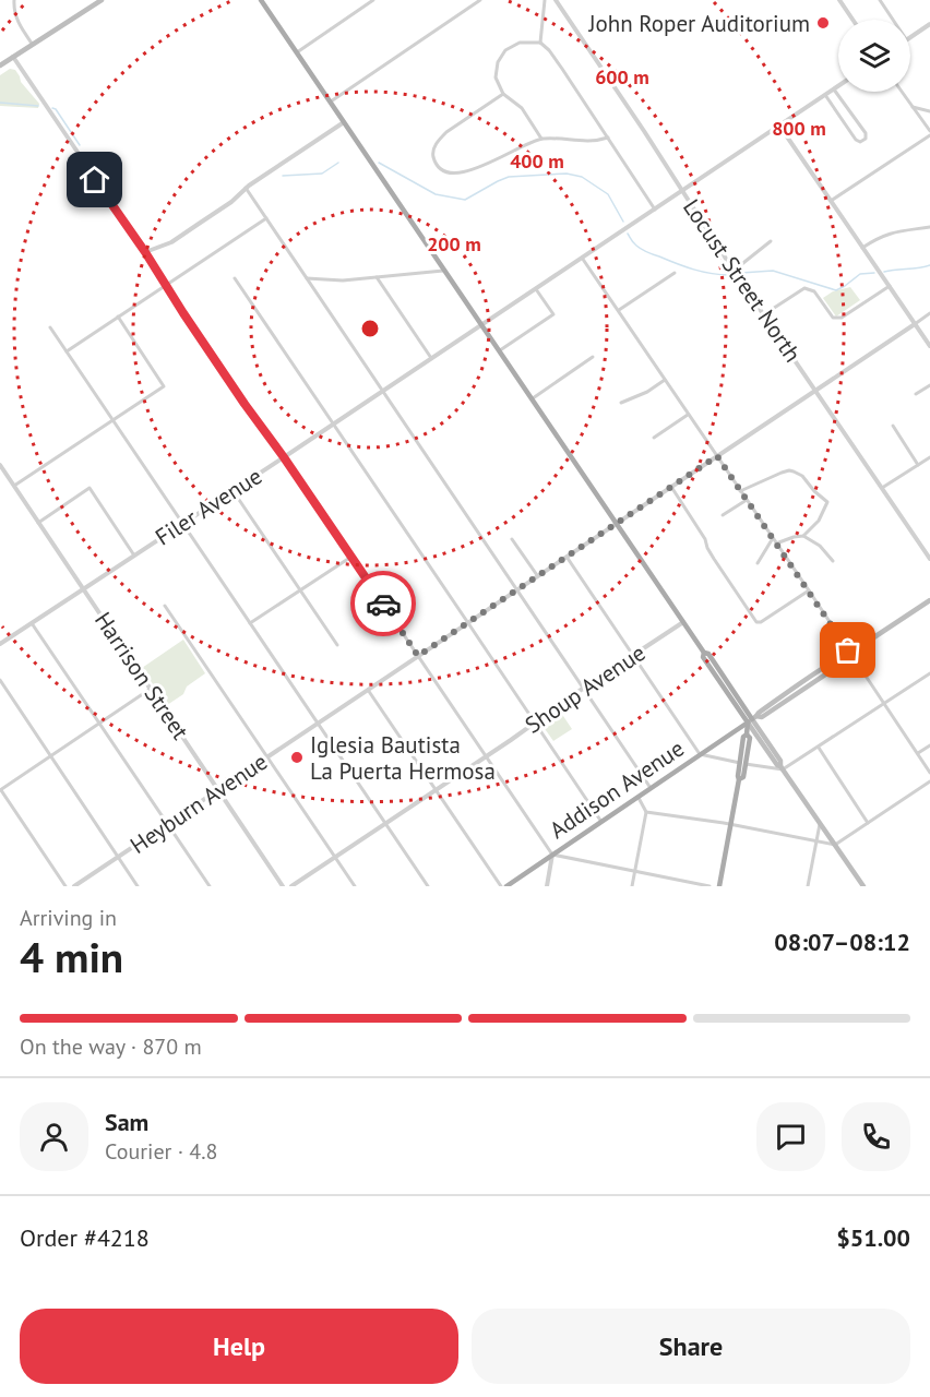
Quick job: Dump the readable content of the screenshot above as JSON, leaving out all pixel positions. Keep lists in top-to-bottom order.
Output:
{
  "streets": {
    "main road": ["Addison Avenue"],
    "street": [
      "Locust Street North",
      "Filer Avenue",
      "Harrison Street",
      "Shoup Avenue",
      "Heyburn Avenue"
    ]
  },
  "crossings": [
    ["Locust Street North", "Filer Avenue"],
    ["Locust Street North", "Heyburn Avenue"],
    ["Filer Avenue", "Harrison Street"],
    ["Harrison Street", "Heyburn Avenue"]
  ],
  "places": ["John Roper Auditorium", "Iglesia Bautista La Puerta Hermosa"],
  "page": {
    "heading": ["4 min", "Arriving in", "08:07–08:12"],
    "panel": [
      "Sam",
      "Courier · 4.8",
      "Order #4218",
      "$51.00"
    ],
    "bar": "On the way · 870 m",
    "buttons": ["Help", "Share"]
  },
  "rings": [
    "600 m",
    "800 m",
    "400 m",
    "200 m"
  ]
}
